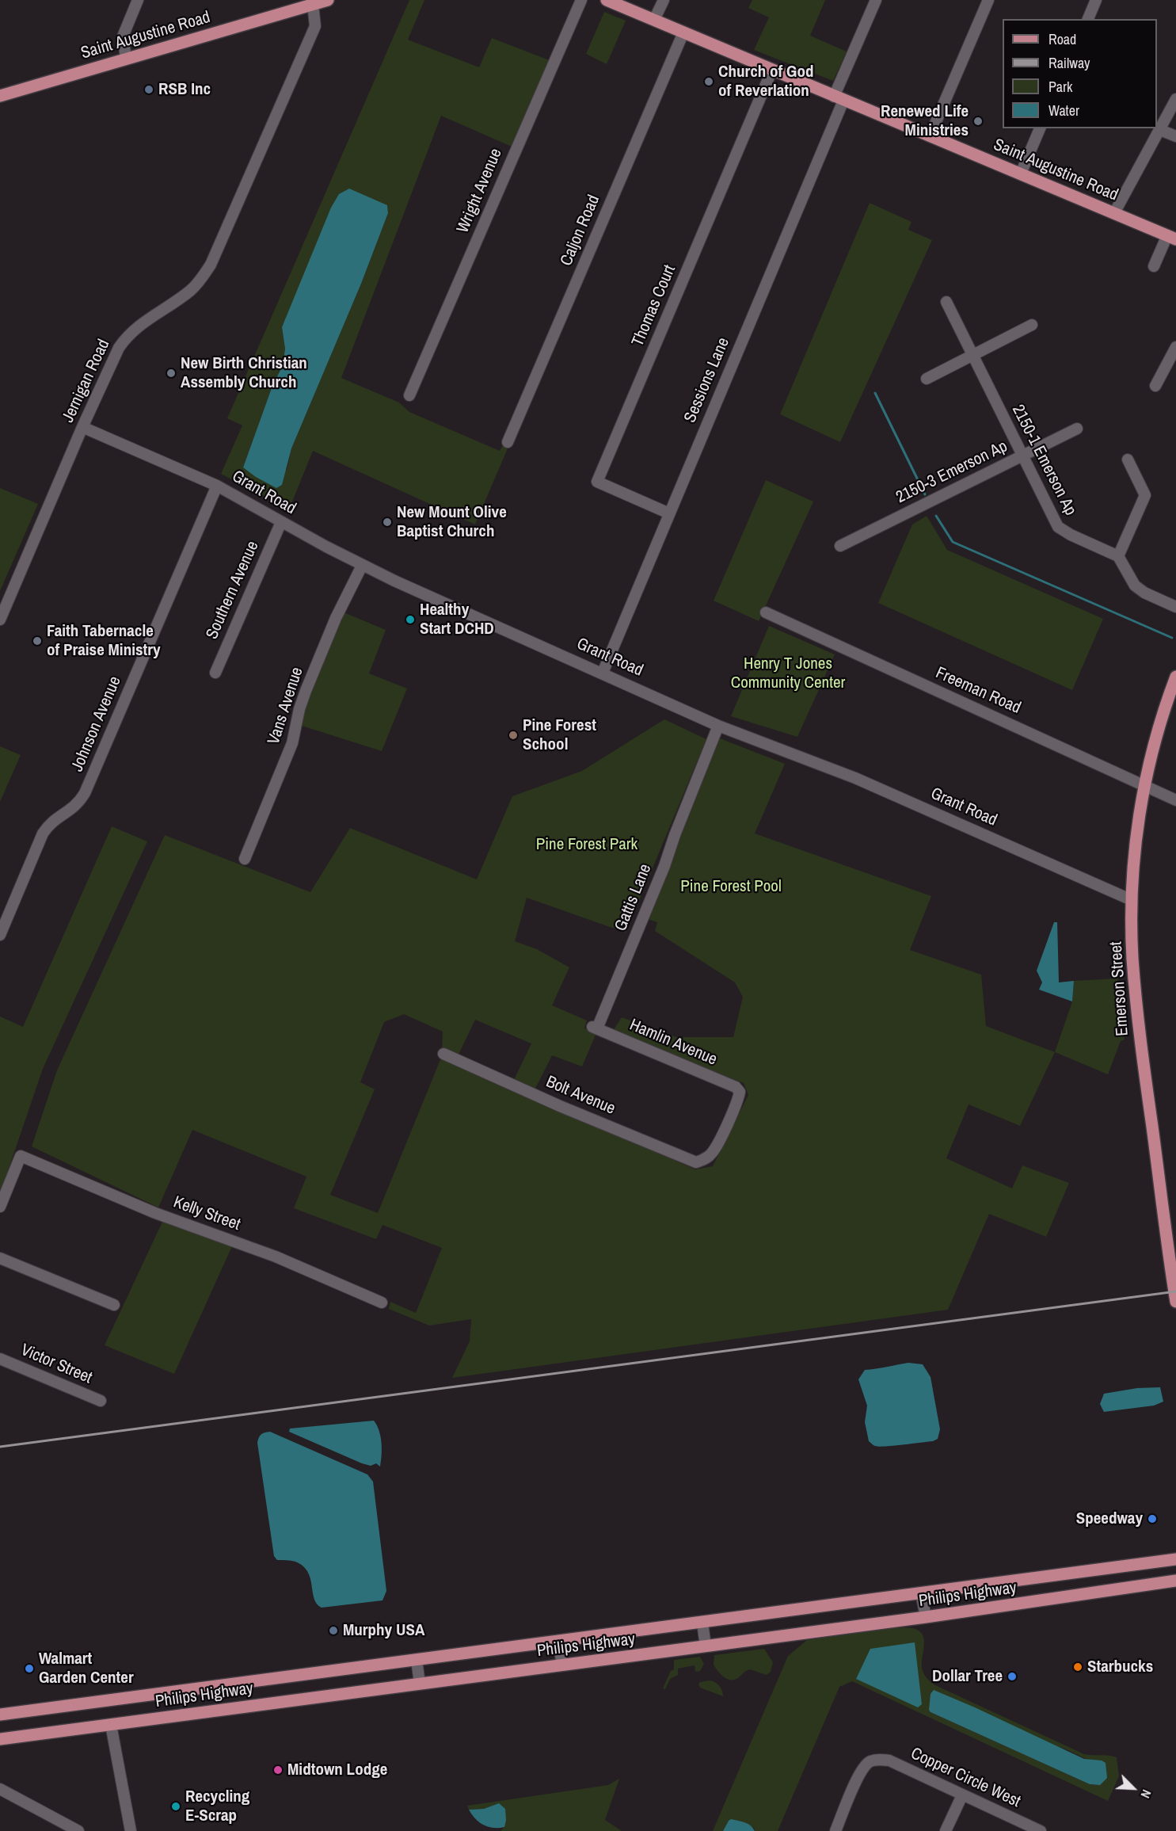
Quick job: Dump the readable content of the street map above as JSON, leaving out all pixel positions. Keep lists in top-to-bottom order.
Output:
{
  "streets": {
    "main road": ["Saint Augustine Road", "Emerson Street", "Philips Highway"],
    "street": [
      "Wright Avenue",
      "Caljon Road",
      "Thomas Court",
      "Sessions Lane",
      "Jernigan Road",
      "2150-1 Emerson Ap",
      "2150-3 Emerson Ap",
      "Grant Road",
      "Southern Avenue",
      "Freeman Road",
      "Vans Avenue",
      "Johnson Avenue",
      "Gattis Lane",
      "Hamlin Avenue",
      "Bolt Avenue",
      "Kelly Street",
      "Victor Street",
      "Copper Circle West"
    ]
  },
  "crossings": [
    ["Saint Augustine Road", "Caljon Road"],
    ["Saint Augustine Road", "Thomas Court"],
    ["Saint Augustine Road", "Sessions Lane"],
    ["Saint Augustine Road", "Jernigan Road"],
    ["Thomas Court", "Sessions Lane"],
    ["Sessions Lane", "Grant Road"],
    ["Jernigan Road", "Grant Road"],
    ["2150-1 Emerson Ap", "2150-3 Emerson Ap"],
    ["Grant Road", "Southern Avenue"],
    ["Grant Road", "Vans Avenue"],
    ["Grant Road", "Johnson Avenue"],
    ["Grant Road", "Gattis Lane"],
    ["Grant Road", "Emerson Street"],
    ["Freeman Road", "Emerson Street"],
    ["Gattis Lane", "Hamlin Avenue"],
    ["Hamlin Avenue", "Bolt Avenue"]
  ],
  "parks": ["Henry T Jones Community Center", "Pine Forest Park", "Pine Forest Pool"],
  "places": [
    "Church of God of Reverlation",
    "RSB Inc",
    "Renewed Life Ministries",
    "New Birth Christian Assembly Church",
    "New Mount Olive Baptist Church",
    "Healthy Start DCHD",
    "Faith Tabernacle of Praise Ministry",
    "Pine Forest School",
    "Speedway",
    "Murphy USA",
    "Starbucks",
    "Walmart Garden Center",
    "Dollar Tree",
    "Midtown Lodge",
    "Recycling E-Scrap"
  ],
  "legend": [
    "Road",
    "Railway",
    "Park",
    "Water"
  ],
  "north": "bottom right"
}
